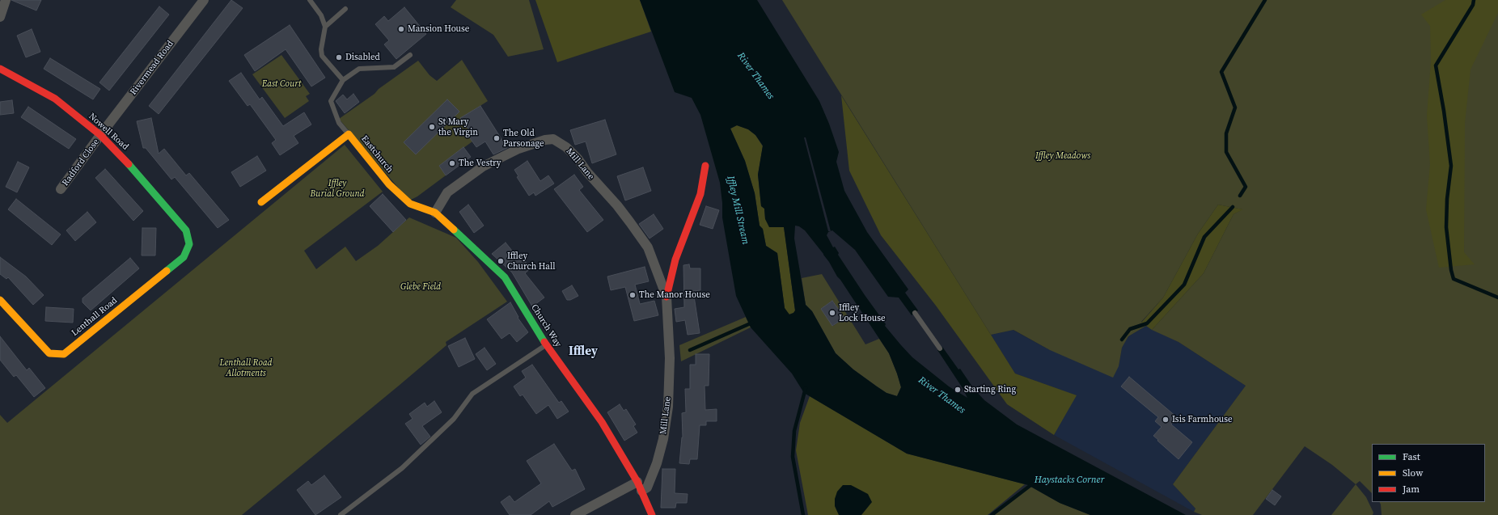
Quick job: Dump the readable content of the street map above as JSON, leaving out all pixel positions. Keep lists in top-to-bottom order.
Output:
{
  "streets": {
    "street": [
      "Rivermead Road",
      "Nowell Road",
      "Eastchurch",
      "Radford Close",
      "Mill Lane",
      "Lenthall Road",
      "Church Way"
    ]
  },
  "crossings": [
    ["Rivermead Road", "Nowell Road"],
    ["Rivermead Road", "Radford Close"],
    ["Nowell Road", "Radford Close"],
    ["Nowell Road", "Lenthall Road"],
    ["Eastchurch", "Mill Lane"],
    ["Eastchurch", "Church Way"],
    ["Mill Lane", "Church Way"]
  ],
  "districts": ["Iffley"],
  "water": ["River Thames", "Iffley Mill Stream", "Haystacks Corner"],
  "parks": [
    "East Court",
    "Iffley Meadows",
    "Iffley Burial Ground",
    "Glebe Field",
    "Lenthall Road Allotments"
  ],
  "places": [
    "Mansion House",
    "Disabled",
    "St Mary the Virgin",
    "The Old Parsonage",
    "The Vestry",
    "Iffley Church Hall",
    "The Manor House",
    "Iffley Lock House",
    "Starting Ring",
    "Isis Farmhouse"
  ],
  "legend": ["Fast", "Slow", "Jam"]
}
